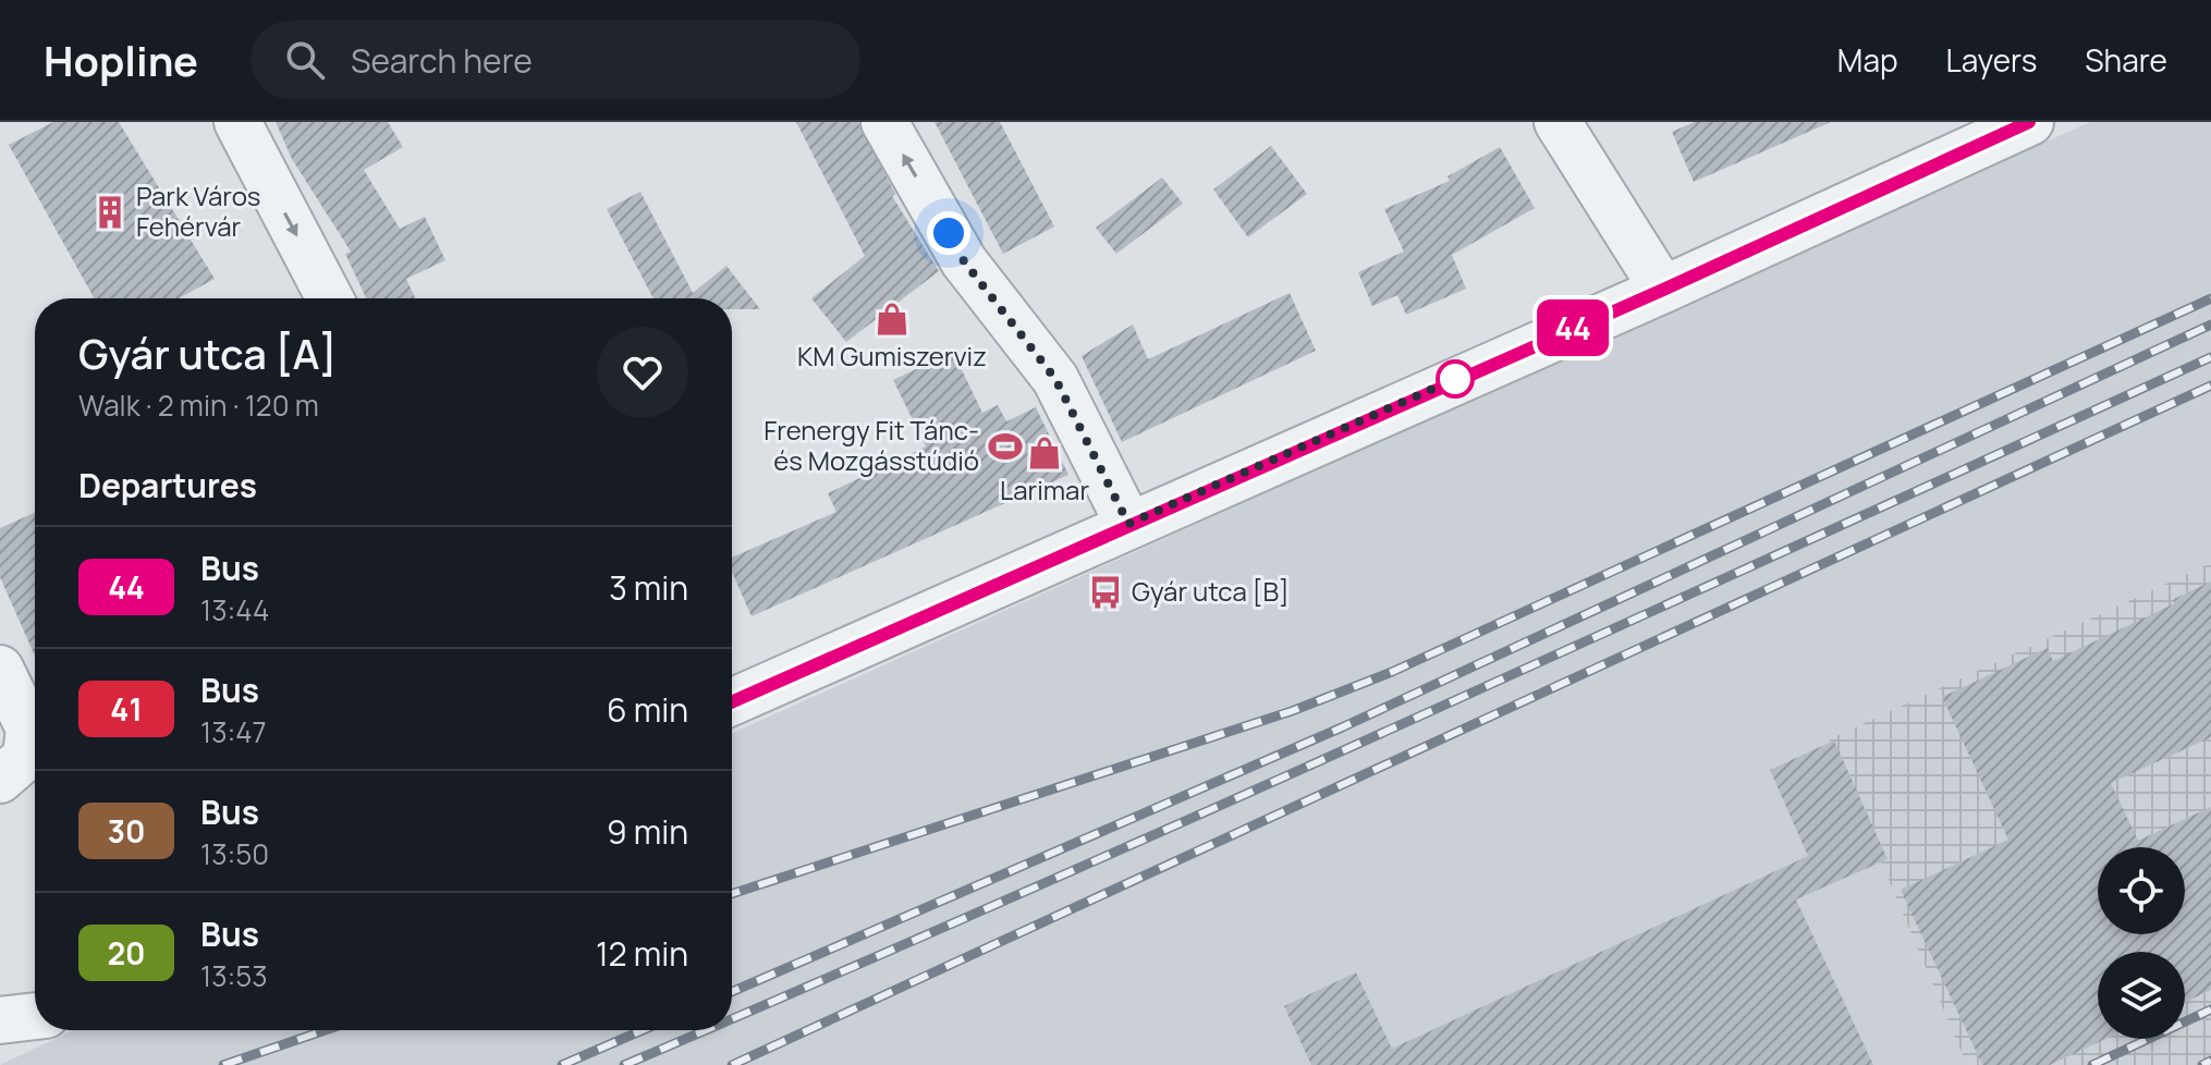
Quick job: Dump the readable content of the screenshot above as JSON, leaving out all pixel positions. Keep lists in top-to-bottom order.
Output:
{
  "places": {
    "building": ["Park Város Fehérvár"],
    "shop": ["KM Gumiszerviz", "Larimar"],
    "sports": ["Frenergy Fit Tánc- és Mozgásstúdió"],
    "bus stop": ["Gyár utca [B]"]
  },
  "lines": ["bus line 44"],
  "page": {
    "header": "Hopline",
    "search": "Search here",
    "nav": ["Map", "Layers", "Share"],
    "on_map": "44",
    "heading": [
      ["Gyár utca [A]", "Walk · 2 min · 120 m"],
      "Departures"
    ],
    "list": [
      {
        "mark": "44",
        "name": "Bus",
        "note": "13:44",
        "value": "3 min"
      },
      {
        "mark": "41",
        "name": "Bus",
        "note": "13:47",
        "value": "6 min"
      },
      {
        "mark": "30",
        "name": "Bus",
        "note": "13:50",
        "value": "9 min"
      },
      {
        "mark": "20",
        "name": "Bus",
        "note": "13:53",
        "value": "12 min"
      }
    ]
  }
}
